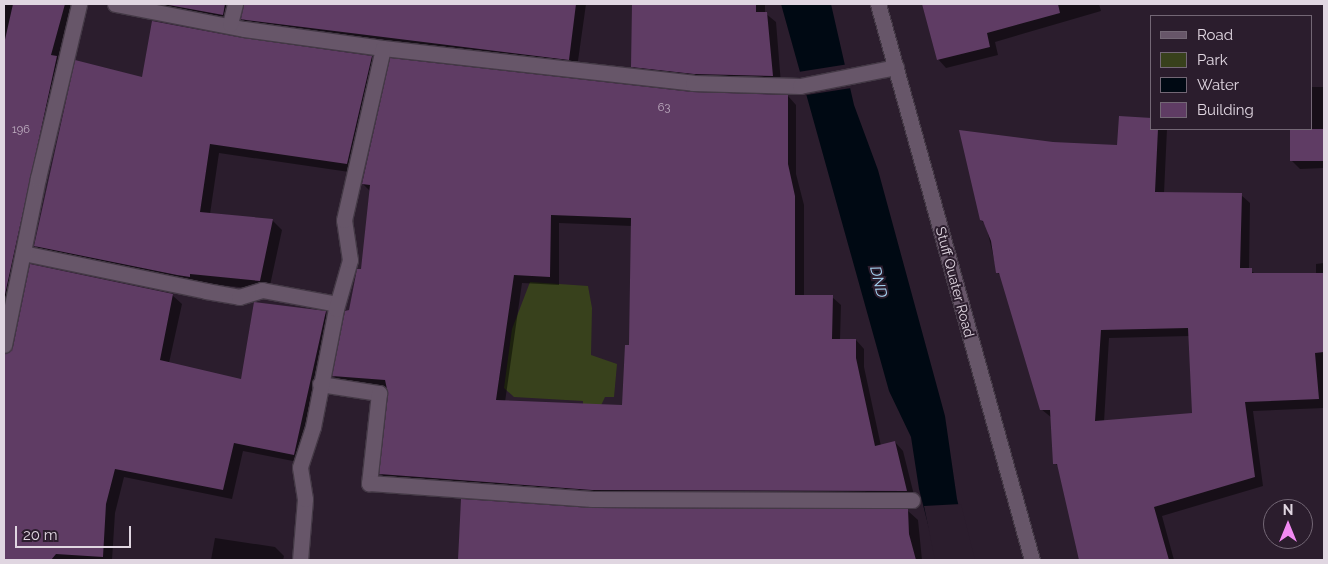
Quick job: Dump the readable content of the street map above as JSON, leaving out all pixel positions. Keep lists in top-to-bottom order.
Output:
{
  "streets": {
    "street": ["Stuff Quater Road"]
  },
  "water": ["DND"],
  "house_numbers": ["63", "196"],
  "legend": [
    "Road",
    "Park",
    "Water",
    "Building"
  ],
  "scale_bar": "20 m",
  "north": "top"
}
